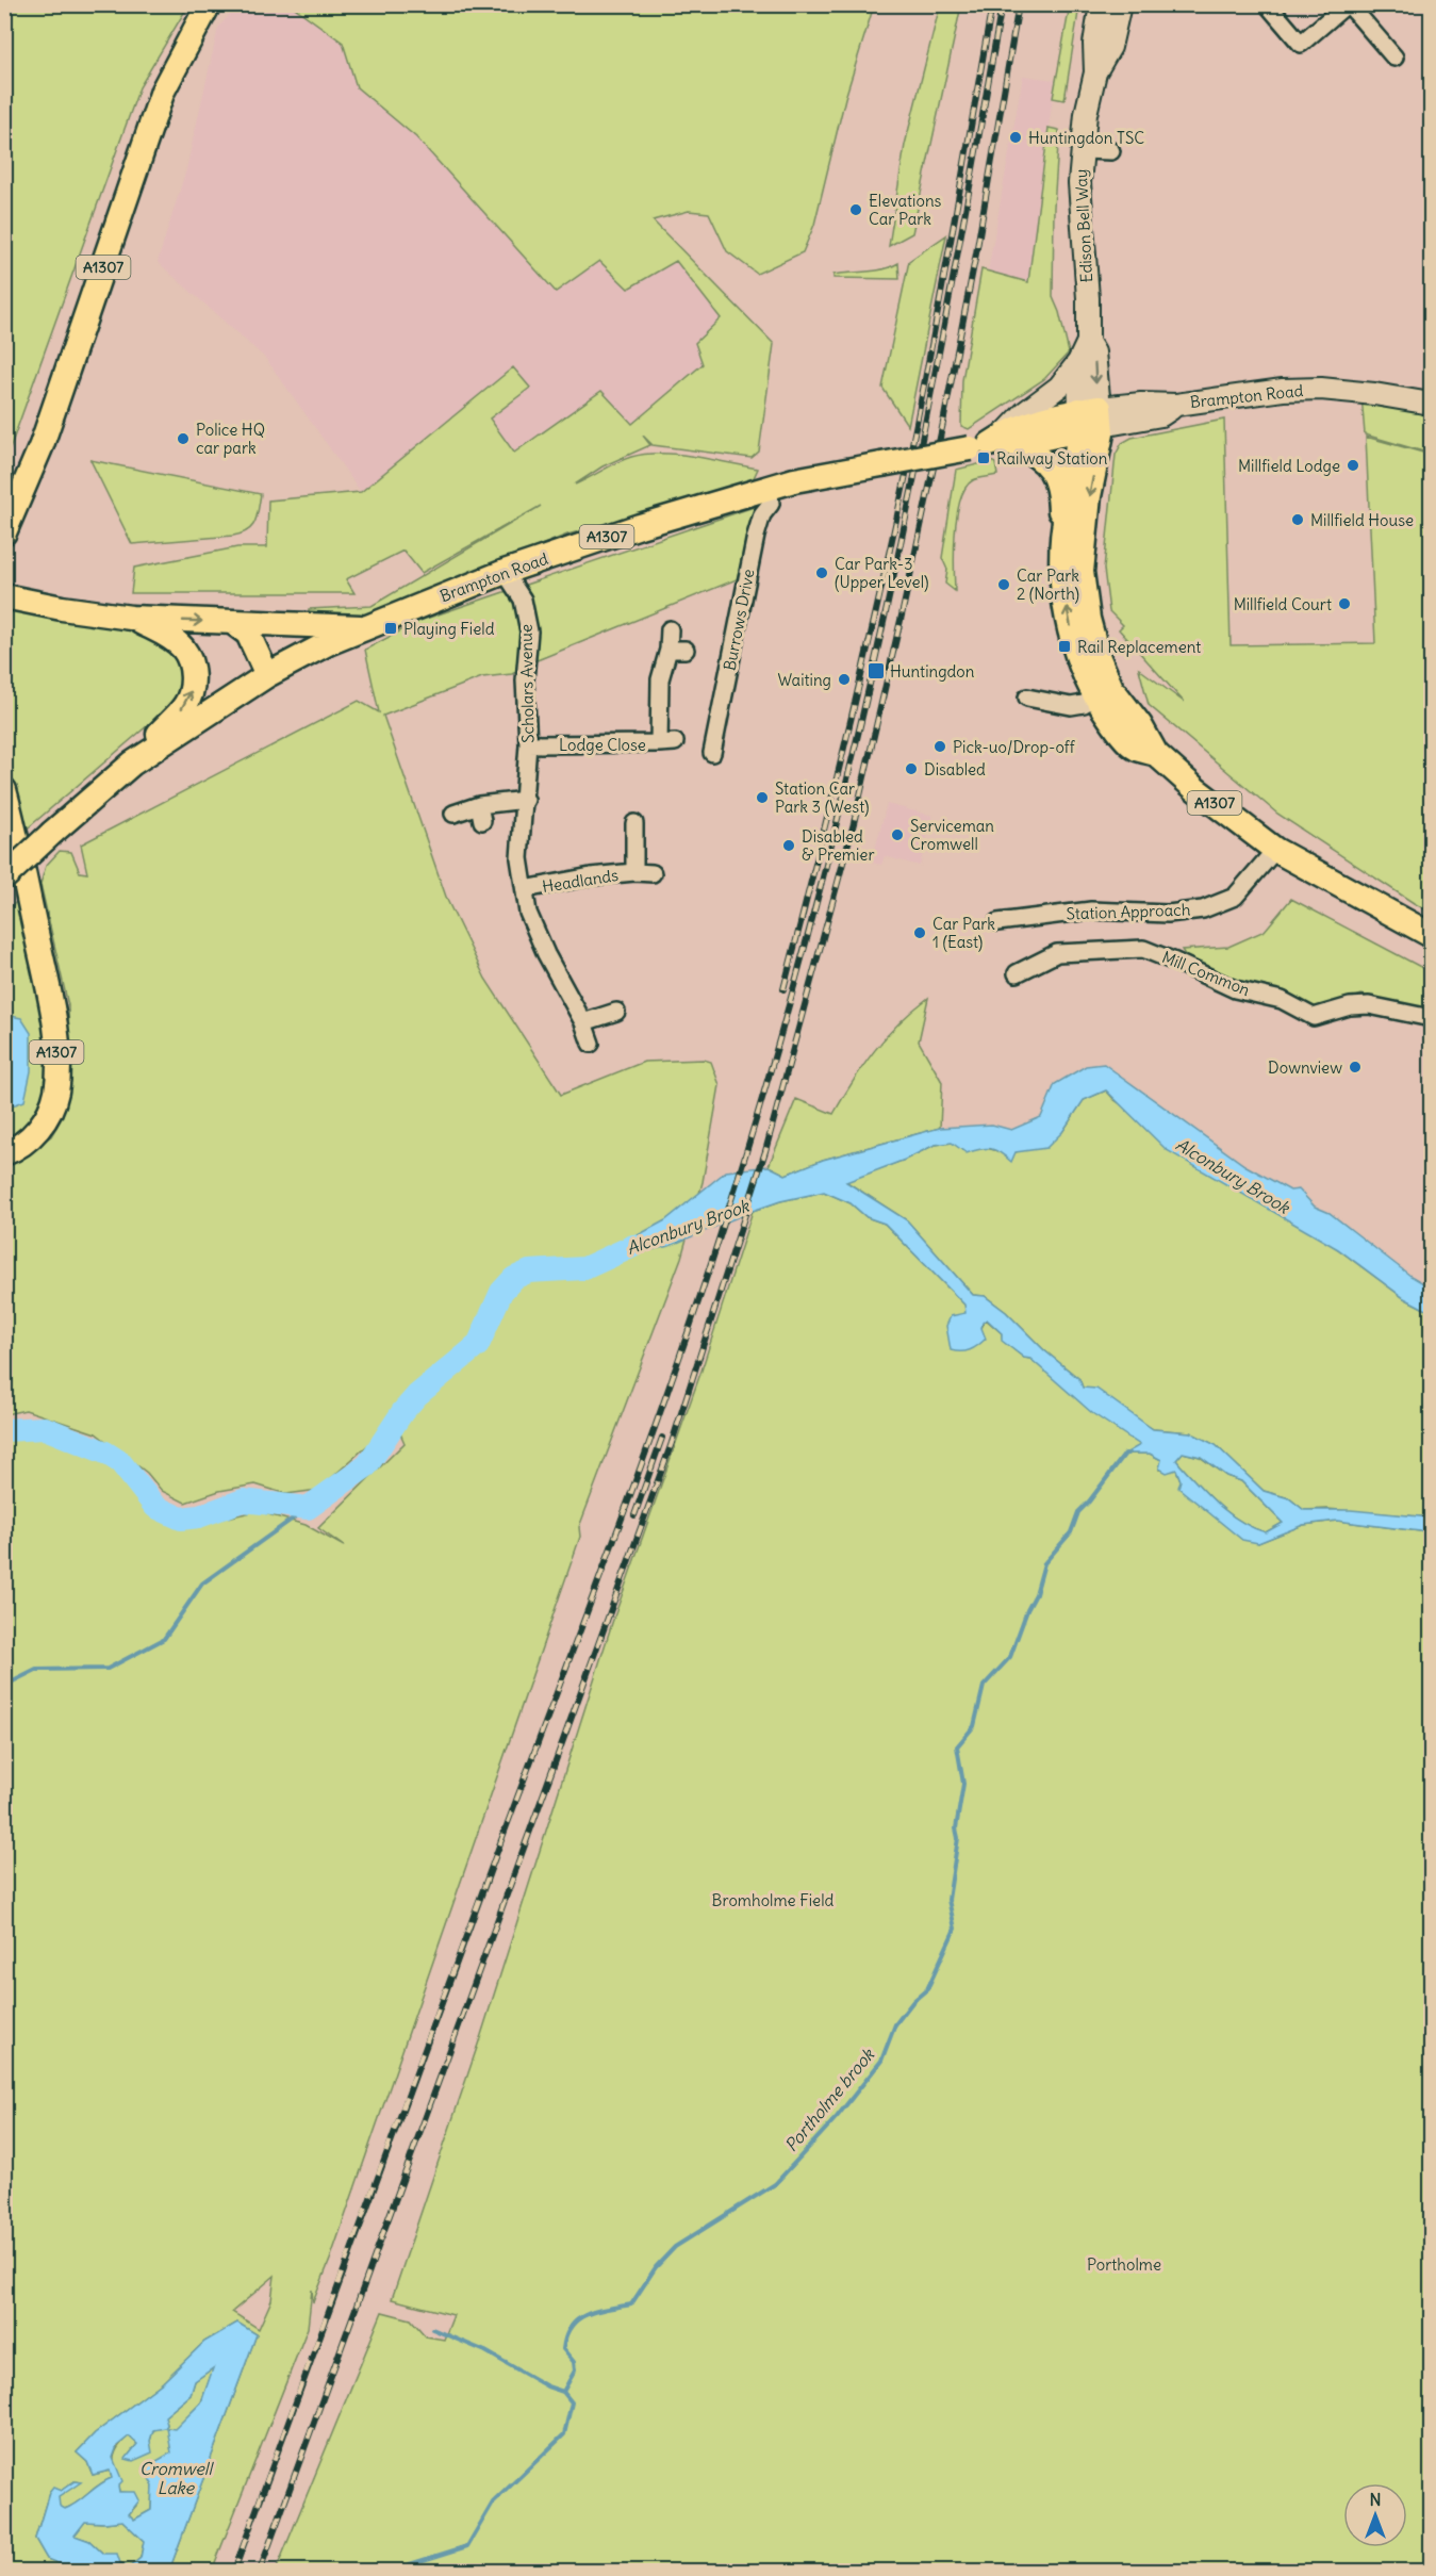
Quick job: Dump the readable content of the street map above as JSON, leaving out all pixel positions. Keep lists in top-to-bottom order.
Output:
{
  "streets": {
    "main road": ["Edison Bell Way", "A1307", "Brampton Road"],
    "street": [
      "Burrows Drive",
      "Scholars Avenue",
      "Lodge Close",
      "Headlands",
      "Station Approach",
      "Mill Common"
    ]
  },
  "crossings": [
    ["Edison Bell Way", "A1307"],
    ["Edison Bell Way", "Brampton Road"],
    ["A1307", "Brampton Road"],
    ["A1307", "Station Approach"],
    ["Brampton Road", "Burrows Drive"],
    ["Brampton Road", "Scholars Avenue"],
    ["Scholars Avenue", "Lodge Close"],
    ["Scholars Avenue", "Headlands"]
  ],
  "water": ["Alconbury Brook", "Portholme brook", "Cromwell Lake"],
  "parks": ["Bromholme Field", "Portholme"],
  "places": {
    "other": [
      "Huntingdon TSC",
      "Elevations Car Park",
      "Police HQ car park",
      "Millfield Lodge",
      "Millfield House",
      "Car Park-3 (Upper Level)",
      "Car Park 2 (North)",
      "Millfield Court",
      "Waiting",
      "Pick-uo/Drop-off",
      "Disabled",
      "Station Car Park 3 (West)",
      "Serviceman Cromwell",
      "Disabled & Premier",
      "Car Park 1 (East)",
      "Downview"
    ],
    "transit": [
      "Railway Station",
      "Playing Field",
      "Rail Replacement",
      "Huntingdon"
    ]
  },
  "north": "top"
}
